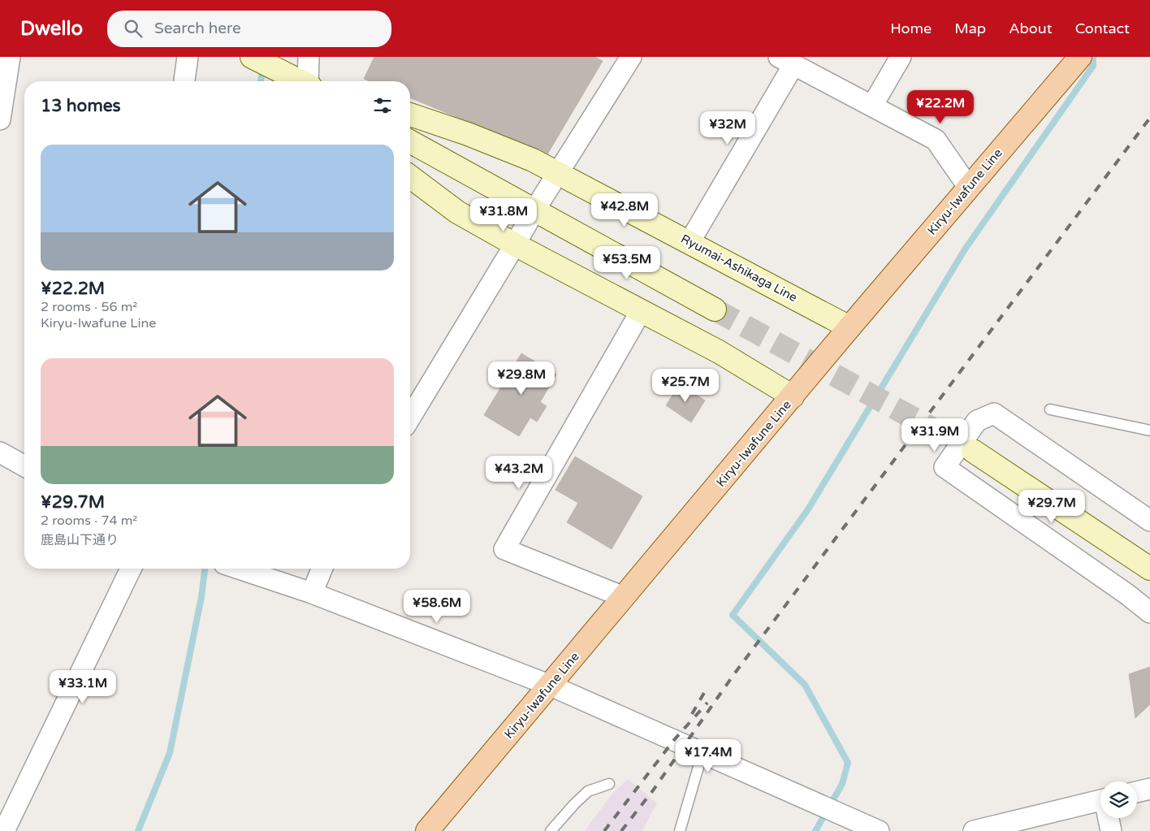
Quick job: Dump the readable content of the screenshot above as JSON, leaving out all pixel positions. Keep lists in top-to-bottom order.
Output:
{
  "streets": {
    "main road": ["Kiryu-Iwafune Line", "Ryumai-Ashikaga Line"]
  },
  "crossings": [
    ["Kiryu-Iwafune Line", "Ryumai-Ashikaga Line"]
  ],
  "page": {
    "header": "Dwello",
    "search": "Search here",
    "nav": [
      "Home",
      "Map",
      "About",
      "Contact"
    ],
    "heading": "13 homes",
    "price": [
      "¥22.2M",
      "¥32M",
      "¥42.8M",
      "¥31.8M",
      "¥53.5M",
      "¥29.8M",
      "¥25.7M",
      "¥31.9M",
      "¥43.2M",
      "¥29.7M",
      "¥58.6M",
      "¥33.1M",
      "¥17.4M"
    ],
    "list": [
      {
        "name": "¥22.2M",
        "note": "2 rooms · 56 m² · Kiryu-Iwafune Line"
      },
      {
        "name": "¥29.7M",
        "note": "2 rooms · 74 m² · 鹿島山下通り"
      }
    ]
  }
}
